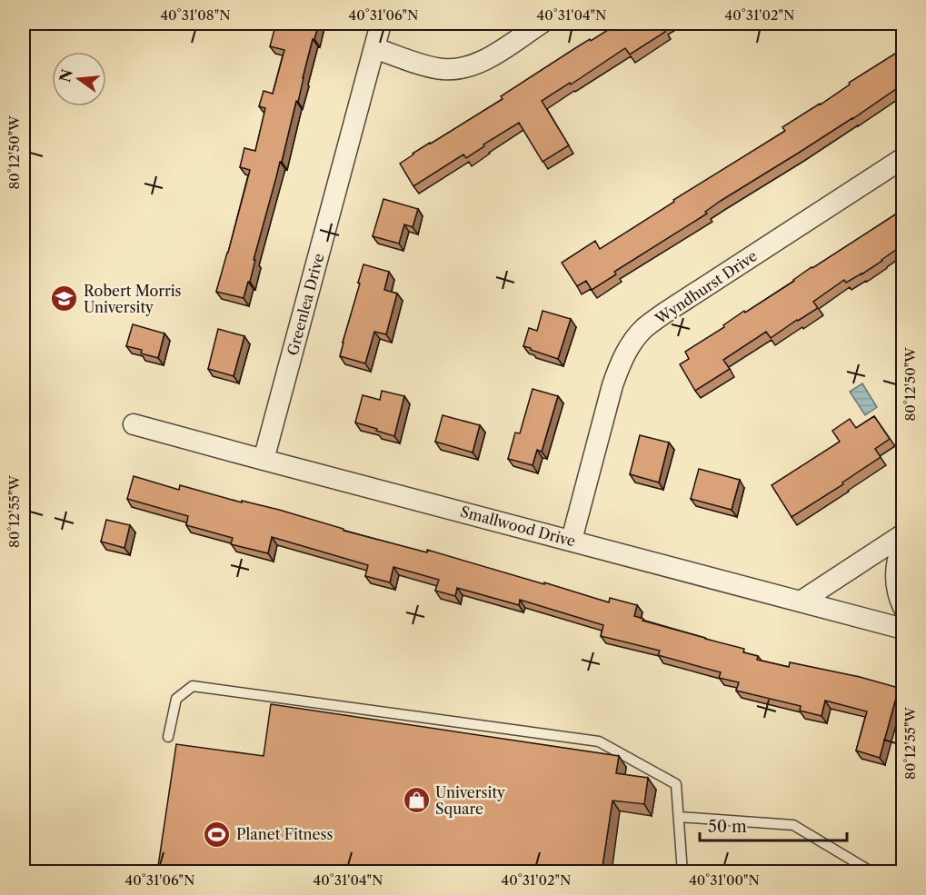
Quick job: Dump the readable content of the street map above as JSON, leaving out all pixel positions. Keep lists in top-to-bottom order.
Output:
{
  "streets": {
    "street": ["Wyndhurst Drive", "Greenlea Drive", "Smallwood Drive"]
  },
  "crossings": [
    ["Wyndhurst Drive", "Smallwood Drive"],
    ["Greenlea Drive", "Smallwood Drive"]
  ],
  "places": {
    "school or university": ["Robert Morris University"],
    "shop": ["University Square"],
    "sports": ["Planet Fitness"]
  },
  "scale_bar": "50 m",
  "north": "left",
  "coordinates": [
    "40°31'08\"N",
    "40°31'06\"N",
    "40°31'04\"N",
    "40°31'02\"N",
    "80°12'50\"W",
    "80°12'55\"W",
    "40°31'00\"N"
  ]
}
